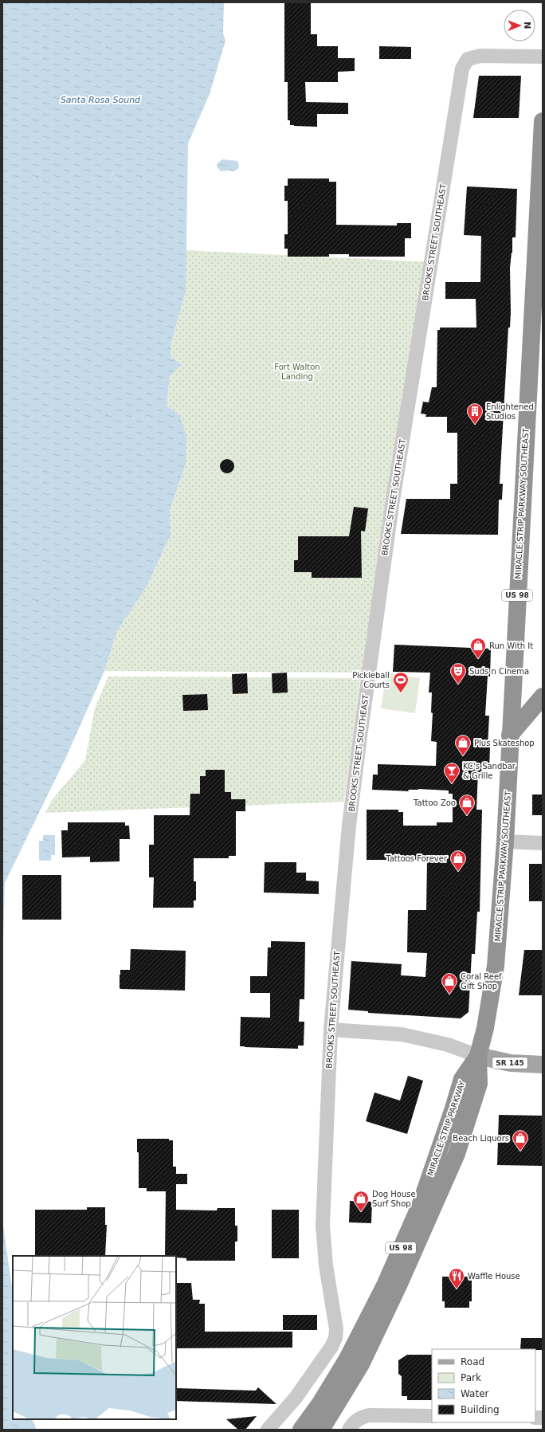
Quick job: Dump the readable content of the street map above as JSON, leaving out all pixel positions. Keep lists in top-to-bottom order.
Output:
{
  "streets": {
    "highway": ["MIRACLE STRIP PARKWAY SOUTHEAST", "US 98", "MIRACLE STRIP PARKWAY"],
    "main road": ["SR 145"],
    "street": ["BROOKS STREET SOUTHEAST"]
  },
  "crossings": [
    ["MIRACLE STRIP PARKWAY SOUTHEAST", "SR 145"],
    ["MIRACLE STRIP PARKWAY SOUTHEAST", "MIRACLE STRIP PARKWAY"],
    ["SR 145", "MIRACLE STRIP PARKWAY"]
  ],
  "water": ["Santa Rosa Sound"],
  "parks": ["Fort Walton Landing"],
  "places": {
    "building": ["Enlightened Studios"],
    "shop": [
      "Run With It",
      "Plus Skateshop",
      "Tattoo Zoo",
      "Tattoos Forever",
      "Coral Reef Gift Shop",
      "Beach Liquors",
      "Dog House Surf Shop"
    ],
    "theatre": ["Suds n Cinema"],
    "sports": ["Pickleball Courts"],
    "bar": ["KC's Sandbar & Grille"],
    "restaurant": ["Waffle House"]
  },
  "legend": [
    "Road",
    "Park",
    "Water",
    "Building"
  ],
  "north": "right"
}
